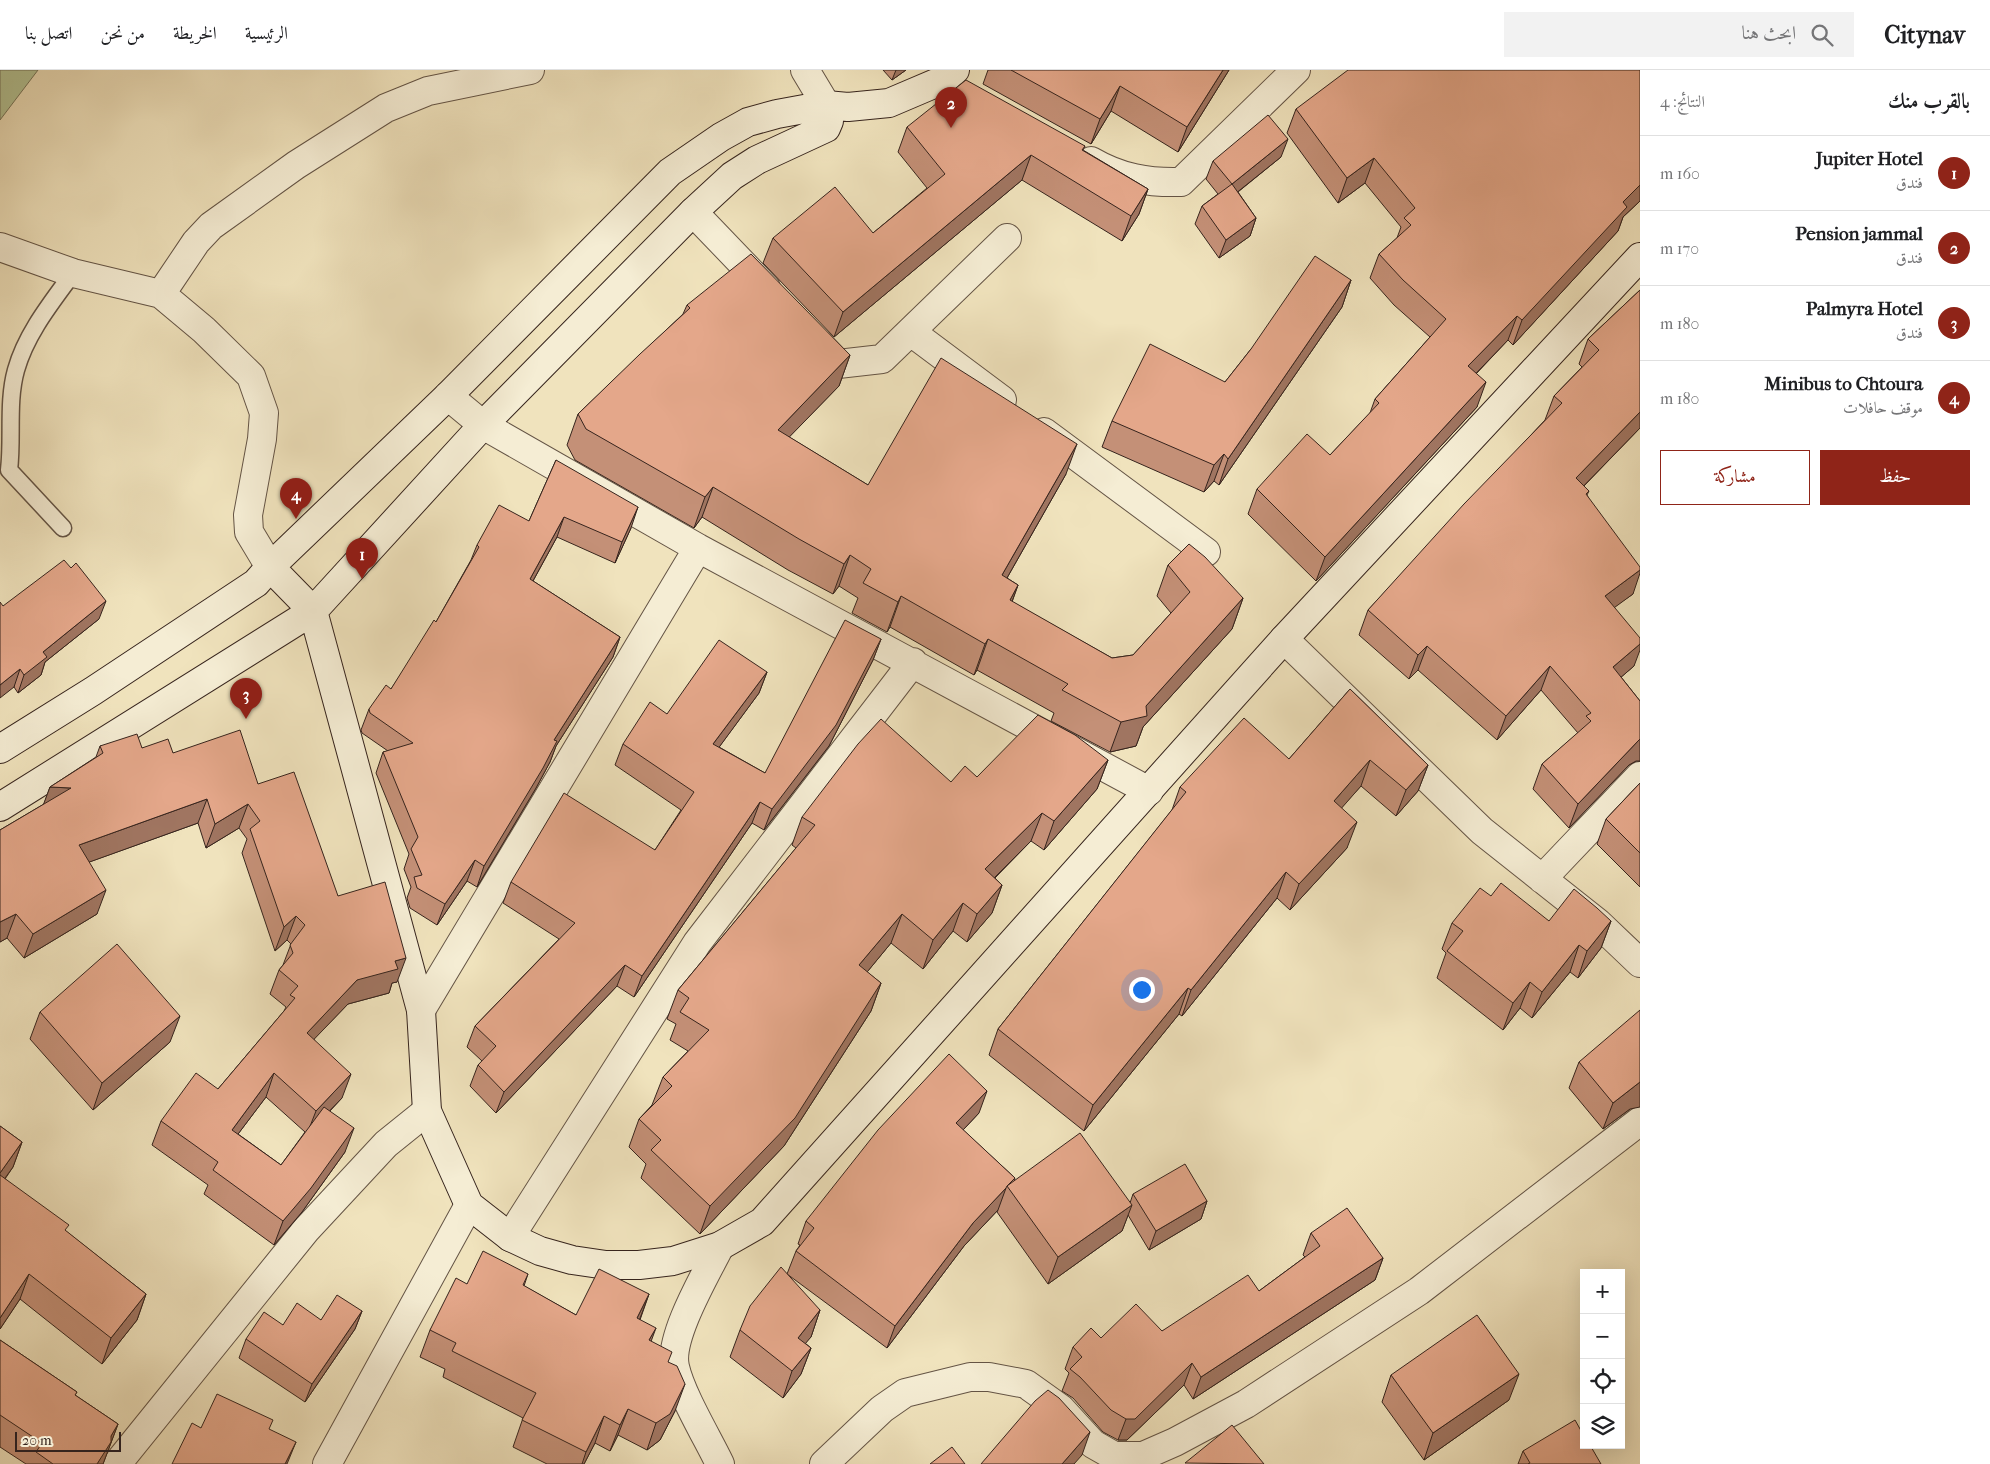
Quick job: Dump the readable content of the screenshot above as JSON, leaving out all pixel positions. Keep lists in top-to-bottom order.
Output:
{
  "scale_bar": "20 m",
  "page": {
    "header": "Citynav",
    "search": "ابحث هنا",
    "nav": [
      "الرئيسية",
      "الخريطة",
      "من نحن",
      "اتصل بنا"
    ],
    "heading": ["بالقرب منك", "النتائج: 4"],
    "pins": [
      "2",
      "4",
      "1",
      "3"
    ],
    "list": [
      {
        "mark": "1",
        "name": "Jupiter Hotel",
        "note": "فندق",
        "value": "160 m"
      },
      {
        "mark": "2",
        "name": "Pension jammal",
        "note": "فندق",
        "value": "170 m"
      },
      {
        "mark": "3",
        "name": "Palmyra Hotel",
        "note": "فندق",
        "value": "180 m"
      },
      {
        "mark": "4",
        "name": "Minibus to Chtoura",
        "note": "موقف حافلات",
        "value": "180 m"
      }
    ],
    "buttons": ["حفظ", "مشاركة"],
    "map_buttons": ["+", "−"],
    "scale": "20 m"
  }
}
